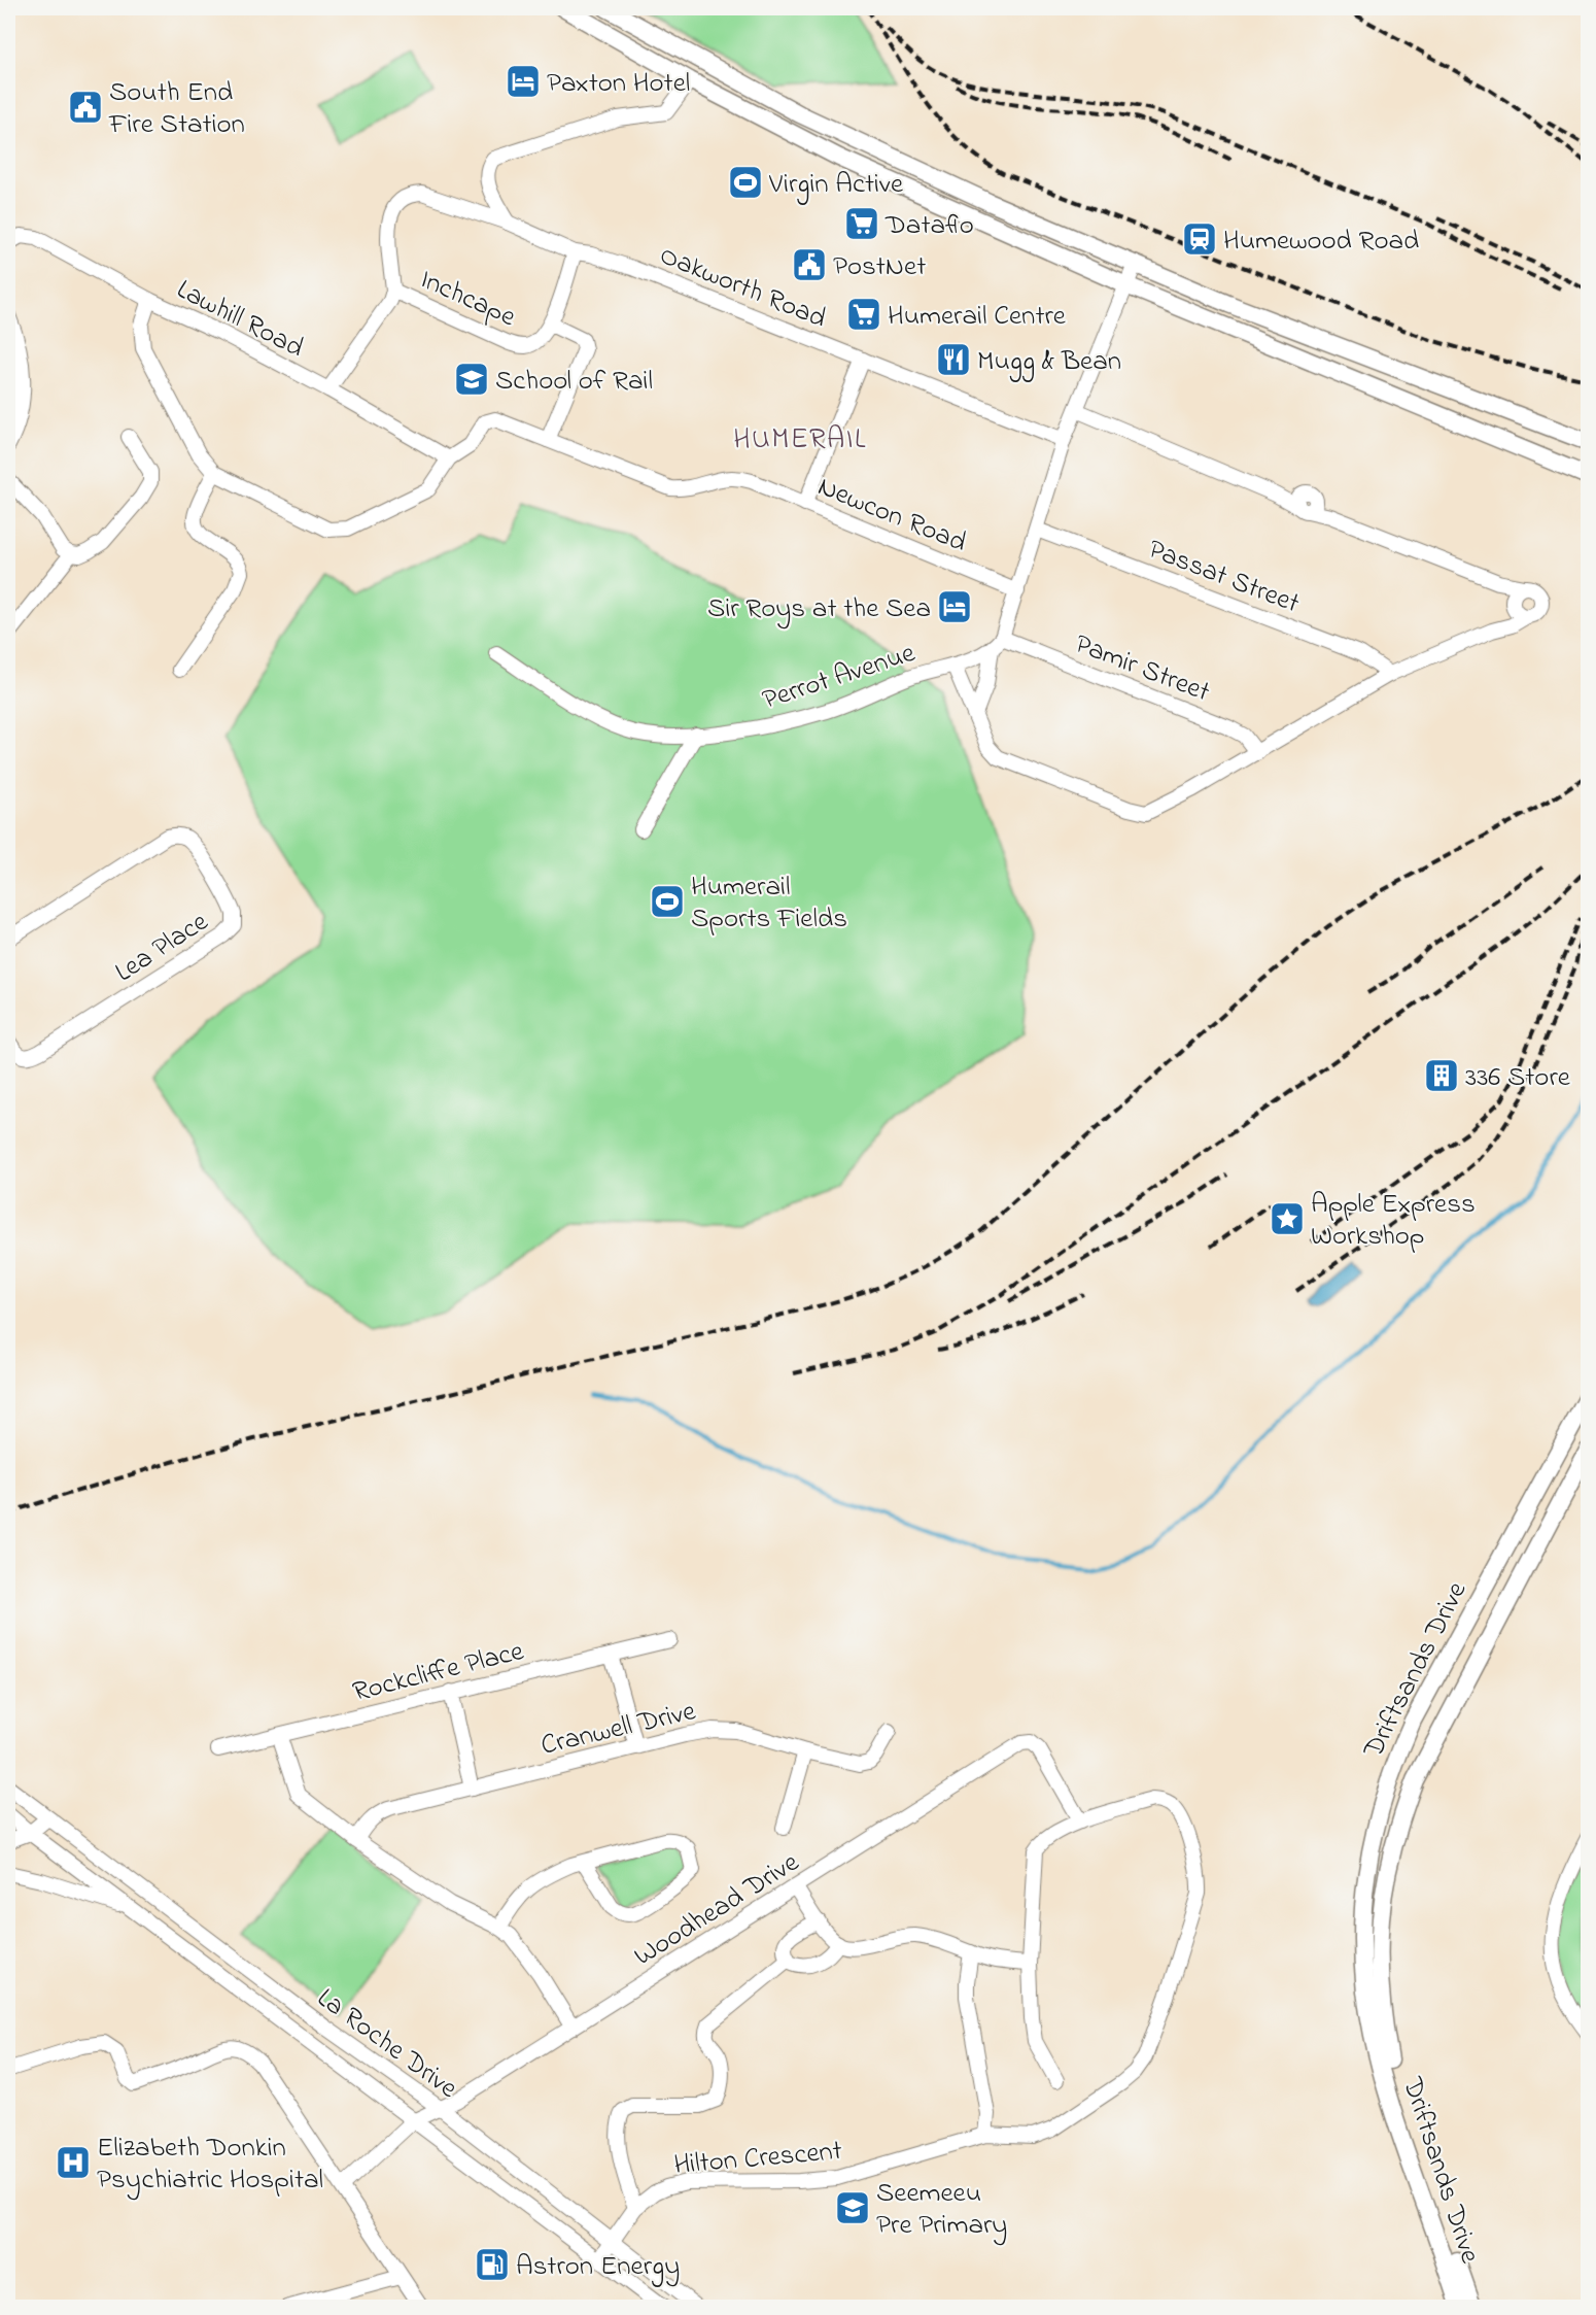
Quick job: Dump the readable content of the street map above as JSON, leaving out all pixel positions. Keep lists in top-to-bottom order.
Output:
{
  "streets": {
    "main road": ["Driftsands Drive"],
    "street": [
      "Oakworth Road",
      "Inchcape",
      "Lawhill Road",
      "Newcon Road",
      "Passat Street",
      "Pamir Street",
      "Perrot Avenue",
      "Lea Place",
      "Rockcliffe Place",
      "Cranwell Drive",
      "Woodhead Drive",
      "La Roche Drive",
      "Hilton Crescent"
    ]
  },
  "crossings": [
    ["Oakworth Road", "Inchcape"],
    ["Oakworth Road", "Perrot Avenue"],
    ["Lawhill Road", "Newcon Road"],
    ["Newcon Road", "Perrot Avenue"],
    ["Passat Street", "Perrot Avenue"],
    ["Pamir Street", "Perrot Avenue"],
    ["Woodhead Drive", "La Roche Drive"],
    ["Woodhead Drive", "Hilton Crescent"],
    ["La Roche Drive", "Hilton Crescent"]
  ],
  "districts": ["HUMERAIL"],
  "places": {
    "hotel": ["Paxton Hotel", "Sir Roys at the Sea"],
    "public building": ["South End Fire Station", "PostNet"],
    "sports": ["Virgin Active", "Humerail Sports Fields"],
    "supermarket": ["Dataflo", "Humerail Centre"],
    "station": ["Humewood Road"],
    "restaurant": ["Mugg & Bean"],
    "school or university": ["School of Rail", "Seemeeu Pre Primary"],
    "building": ["336 Store"],
    "place": ["Apple Express Workshop"],
    "hospital": ["Elizabeth Donkin Psychiatric Hospital"],
    "fuel station": ["Astron Energy"]
  }
}
